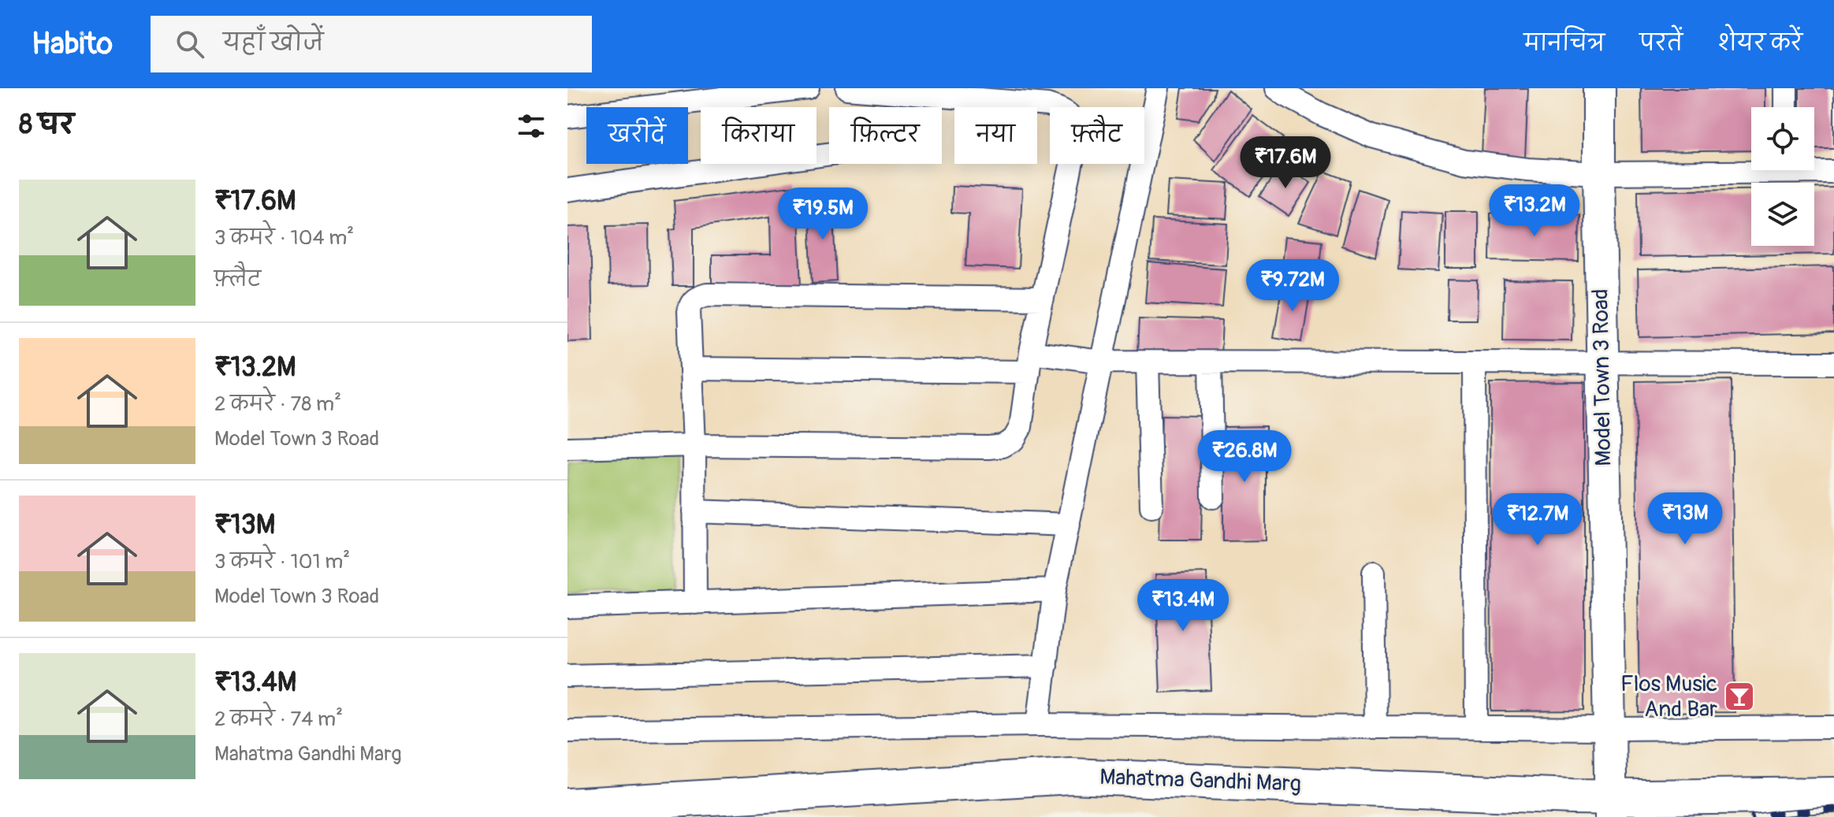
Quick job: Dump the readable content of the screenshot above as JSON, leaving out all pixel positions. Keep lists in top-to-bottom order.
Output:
{
  "streets": {
    "main road": ["Mahatma Gandhi Marg"],
    "street": ["Model Town 3 Road"]
  },
  "crossings": [
    ["Model Town 3 Road", "Mahatma Gandhi Marg"]
  ],
  "places": {
    "bar": ["Flos Music And Bar"]
  },
  "page": {
    "header": "Habito",
    "search": "यहाँ खोजें",
    "nav": ["मानचित्र", "परतें", "शेयर करें"],
    "heading": "8 घर",
    "chip": [
      "खरीदें",
      "किराया",
      "फ़िल्टर",
      "नया",
      "फ़्लैट"
    ],
    "price": [
      "₹17.6M",
      "₹13.2M",
      "₹19.5M",
      "₹9.72M",
      "₹26.8M",
      "₹13M",
      "₹12.7M",
      "₹13.4M"
    ],
    "list": [
      {
        "name": "₹17.6M",
        "note": "3 कमरे · 104 m² · फ़्लैट"
      },
      {
        "name": "₹13.2M",
        "note": "2 कमरे · 78 m² · Model Town 3 Road"
      },
      {
        "name": "₹13M",
        "note": "3 कमरे · 101 m² · Model Town 3 Road"
      },
      {
        "name": "₹13.4M",
        "note": "2 कमरे · 74 m² · Mahatma Gandhi Marg"
      }
    ]
  }
}
